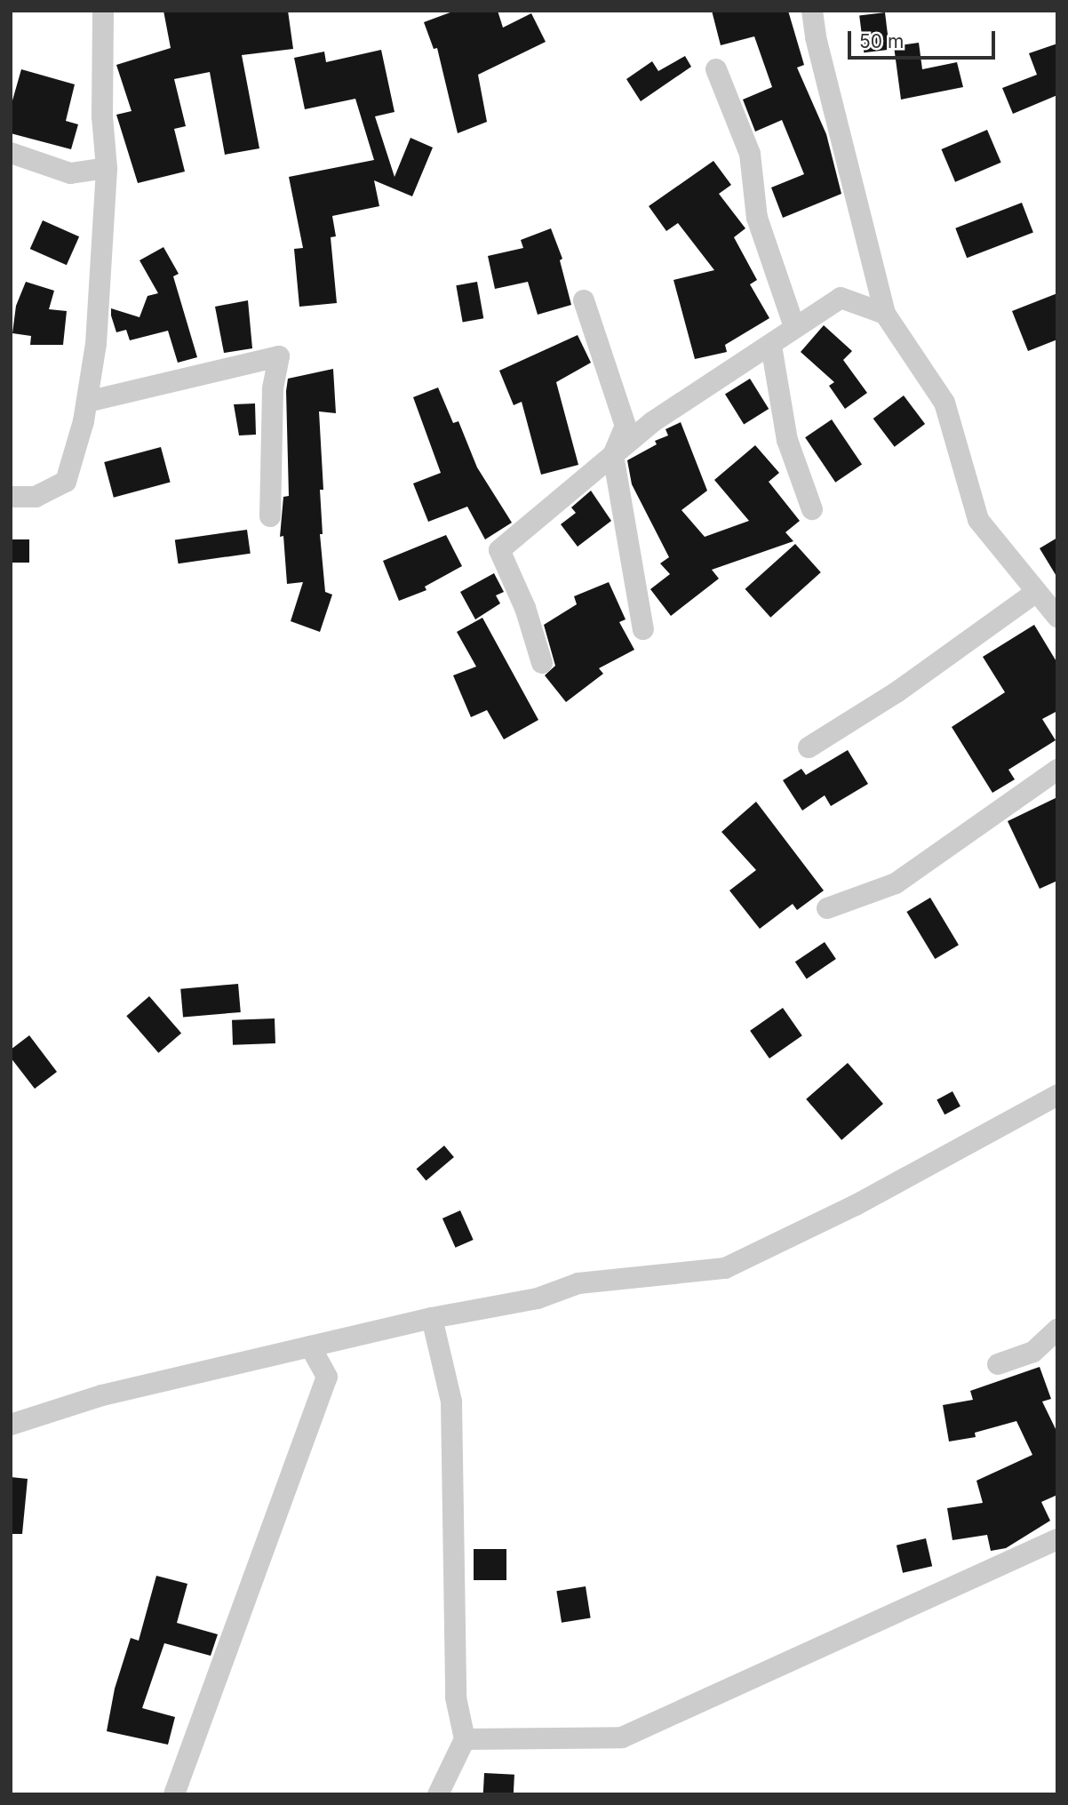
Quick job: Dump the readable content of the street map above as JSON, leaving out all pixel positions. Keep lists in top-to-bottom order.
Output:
{
  "scale_bar": "50 m"
}
